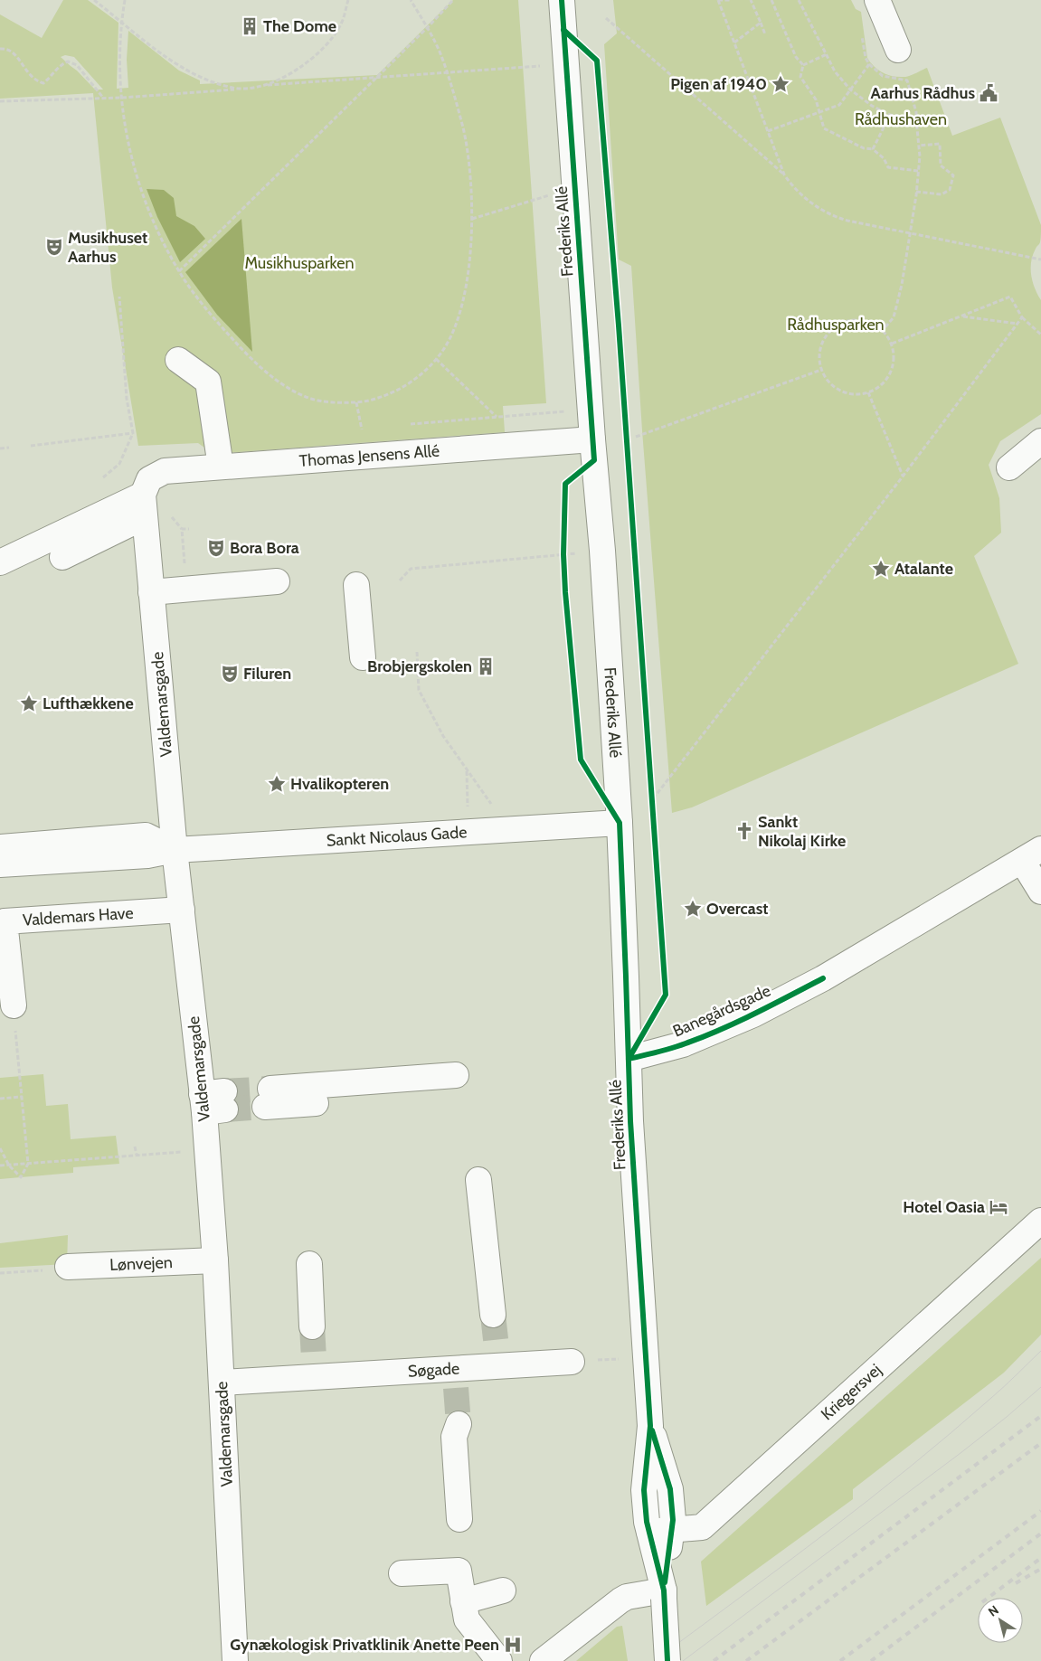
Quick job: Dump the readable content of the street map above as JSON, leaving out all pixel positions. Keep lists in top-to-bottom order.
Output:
{
  "streets": {
    "street": [
      "Frederiks Allé",
      "Thomas Jensens Allé",
      "Valdemarsgade",
      "Sankt Nicolaus Gade",
      "Valdemars Have",
      "Banegårdsgade",
      "Lønvejen",
      "Søgade",
      "Kriegersvej"
    ]
  },
  "crossings": [
    ["Frederiks Allé", "Thomas Jensens Allé"],
    ["Frederiks Allé", "Sankt Nicolaus Gade"],
    ["Frederiks Allé", "Banegårdsgade"],
    ["Frederiks Allé", "Kriegersvej"],
    ["Thomas Jensens Allé", "Valdemarsgade"],
    ["Valdemarsgade", "Sankt Nicolaus Gade"],
    ["Valdemarsgade", "Valdemars Have"],
    ["Valdemarsgade", "Lønvejen"],
    ["Valdemarsgade", "Søgade"]
  ],
  "parks": ["Rådhushaven", "Musikhusparken", "Rådhusparken"],
  "places": {
    "building": ["The Dome", "Brobjergskolen"],
    "place": [
      "Pigen af 1940",
      "Atalante",
      "Lufthækkene",
      "Hvalikopteren",
      "Overcast"
    ],
    "public building": ["Aarhus Rådhus"],
    "theatre": ["Musikhuset Aarhus", "Bora Bora", "Filuren"],
    "church": ["Sankt Nikolaj Kirke"],
    "hotel": ["Hotel Oasia"],
    "hospital": ["Gynækologisk Privatklinik Anette Peen"]
  },
  "north": "top left"
}
